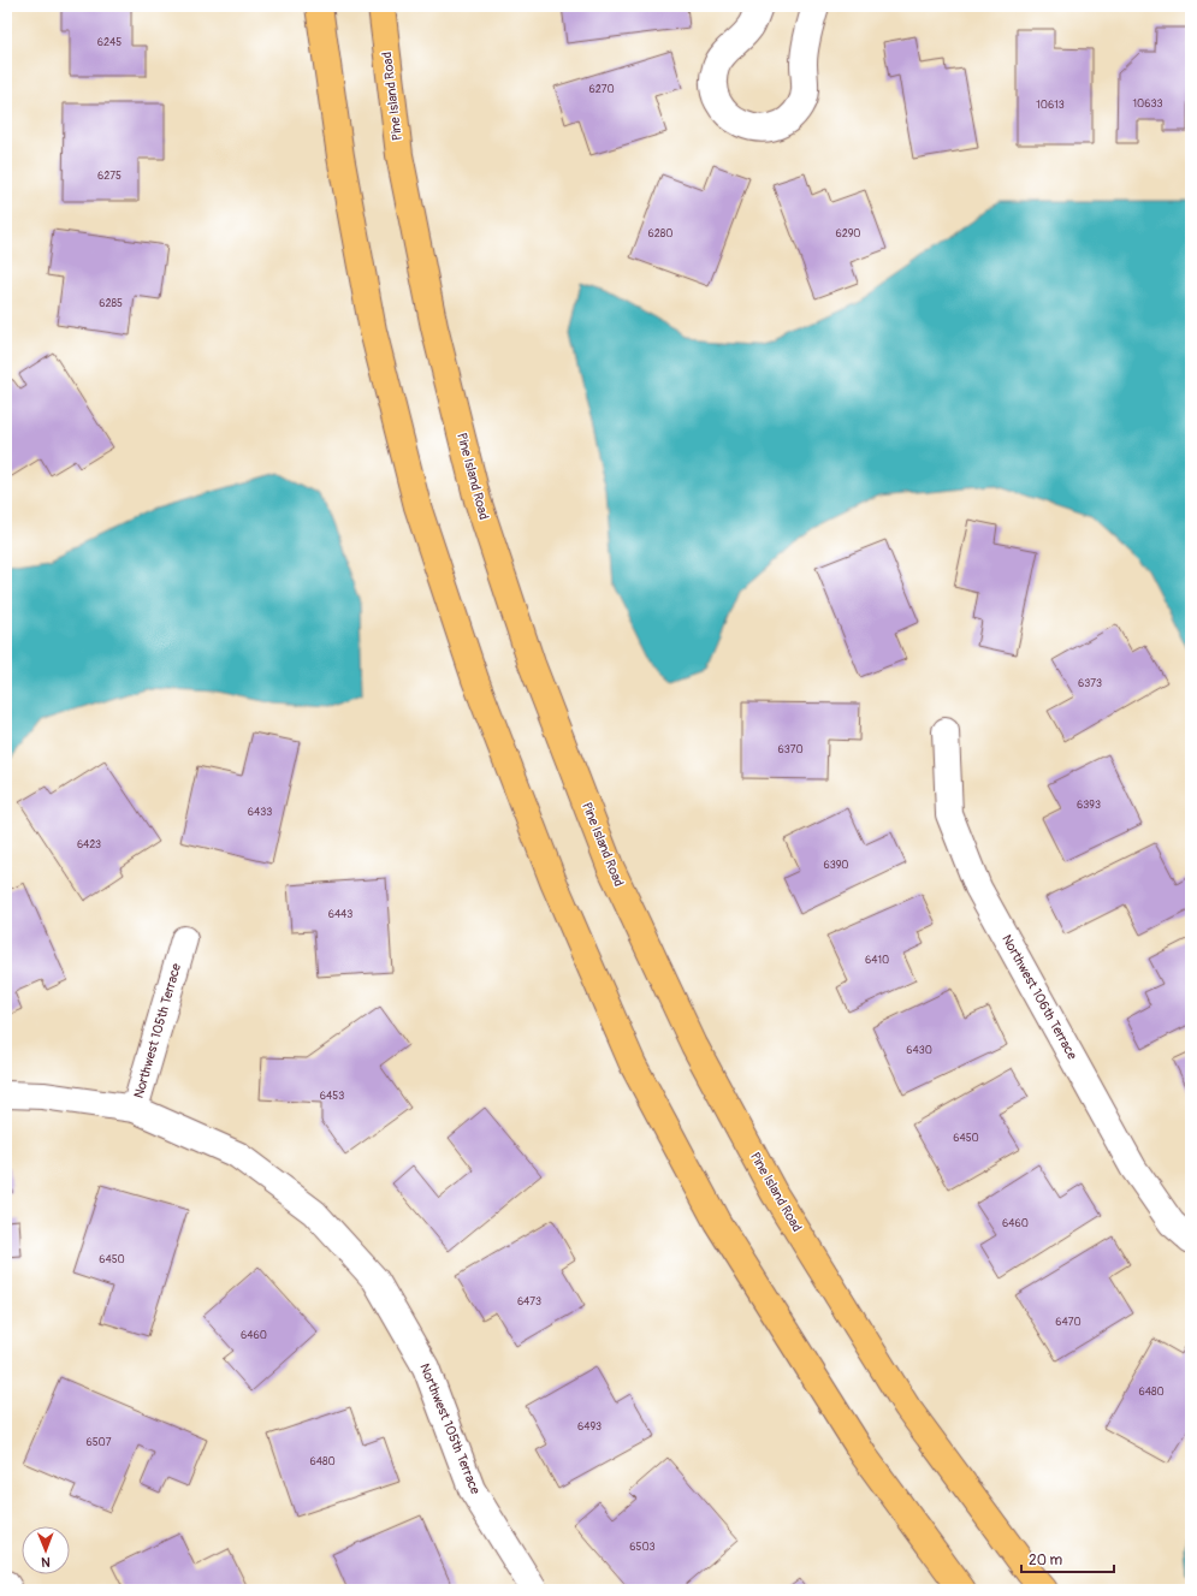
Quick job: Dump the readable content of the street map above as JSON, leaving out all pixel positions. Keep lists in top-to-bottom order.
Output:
{
  "streets": {
    "main road": ["Pine Island Road"],
    "street": ["Northwest 106th Terrace", "Northwest 105th Terrace"]
  },
  "house_numbers": [
    "6245",
    "6270",
    "10633",
    "10613",
    "6275",
    "6280",
    "6290",
    "6285",
    "6373",
    "6370",
    "6393",
    "6433",
    "6423",
    "6390",
    "6443",
    "6410",
    "6430",
    "6453",
    "6450",
    "6460",
    "6450",
    "6473",
    "6470",
    "6460",
    "6480",
    "6493",
    "6507",
    "6480",
    "6503"
  ],
  "scale_bar": "20 m",
  "north": "bottom"
}
